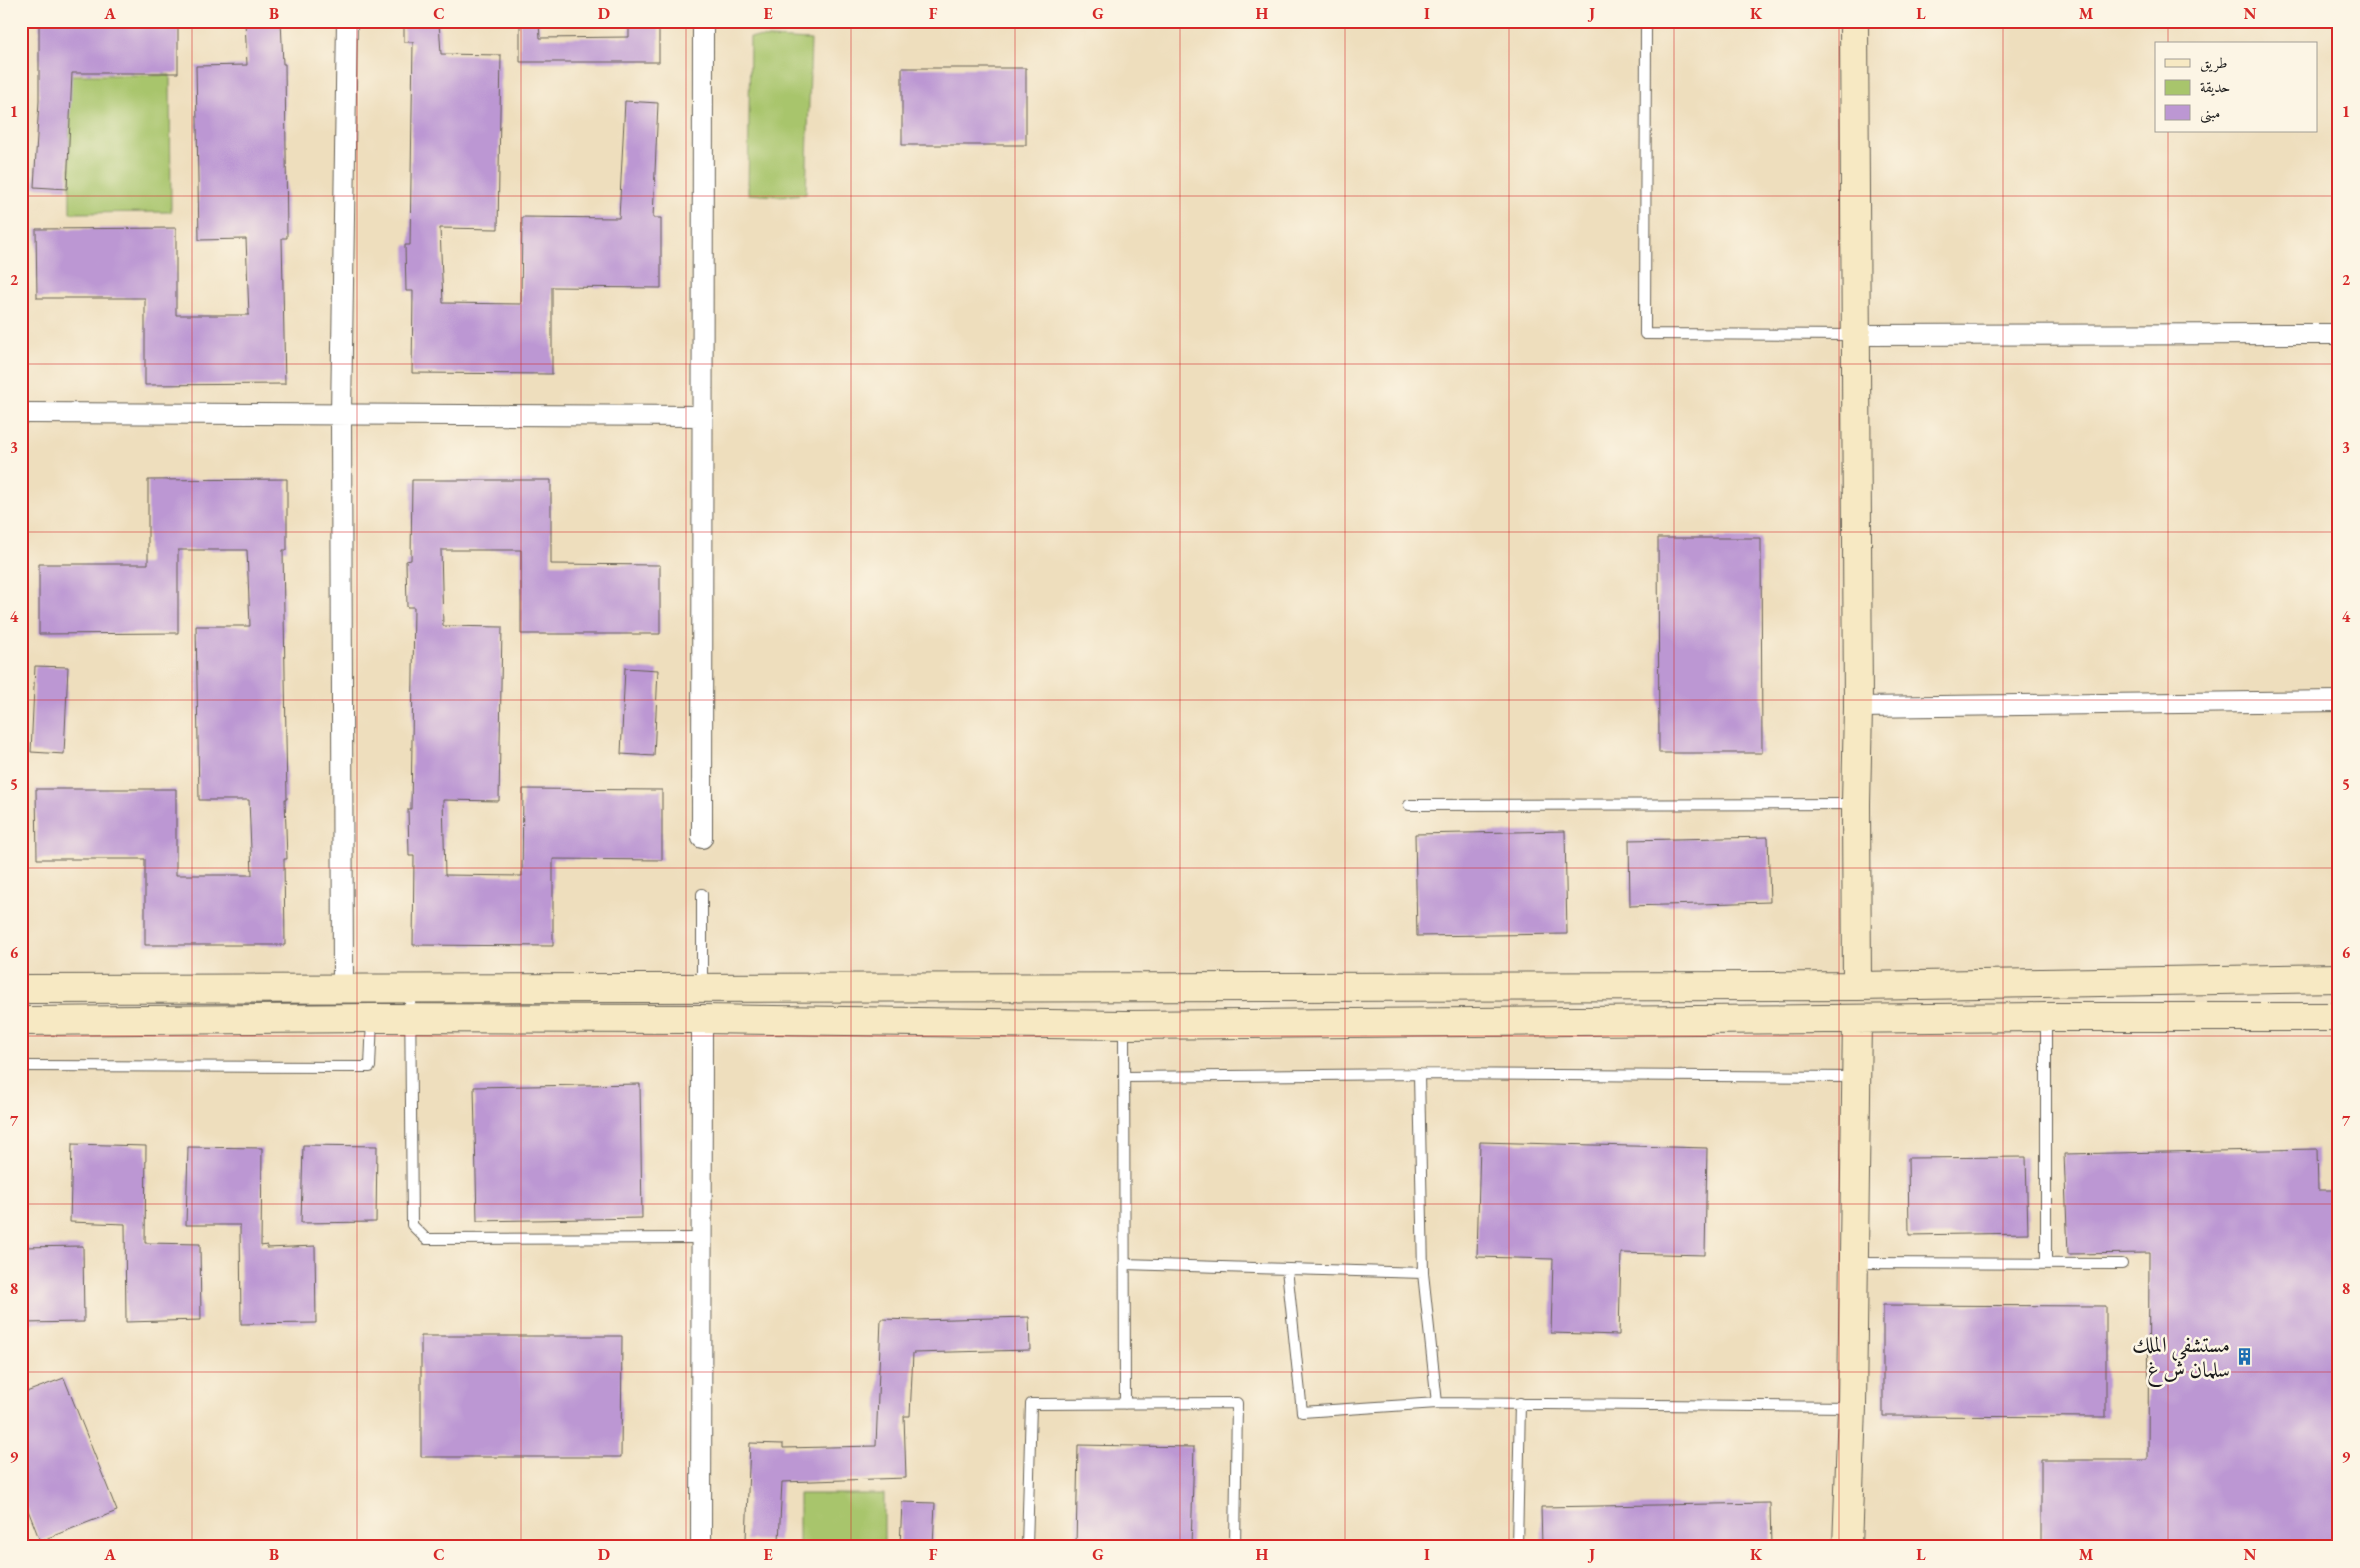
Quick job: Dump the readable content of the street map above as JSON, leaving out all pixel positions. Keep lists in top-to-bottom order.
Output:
{
  "places": {
    "building": ["مستشفى الملك سلمان ش غ"]
  },
  "legend": ["طريق", "حديقة", "مبنى"],
  "grid": {
    "columns": [
      "A",
      "B",
      "C",
      "D",
      "E",
      "F",
      "G",
      "H",
      "I",
      "J",
      "K",
      "L",
      "M",
      "N"
    ],
    "rows": [
      "1",
      "2",
      "3",
      "4",
      "5",
      "6",
      "7",
      "8",
      "9"
    ]
  }
}
